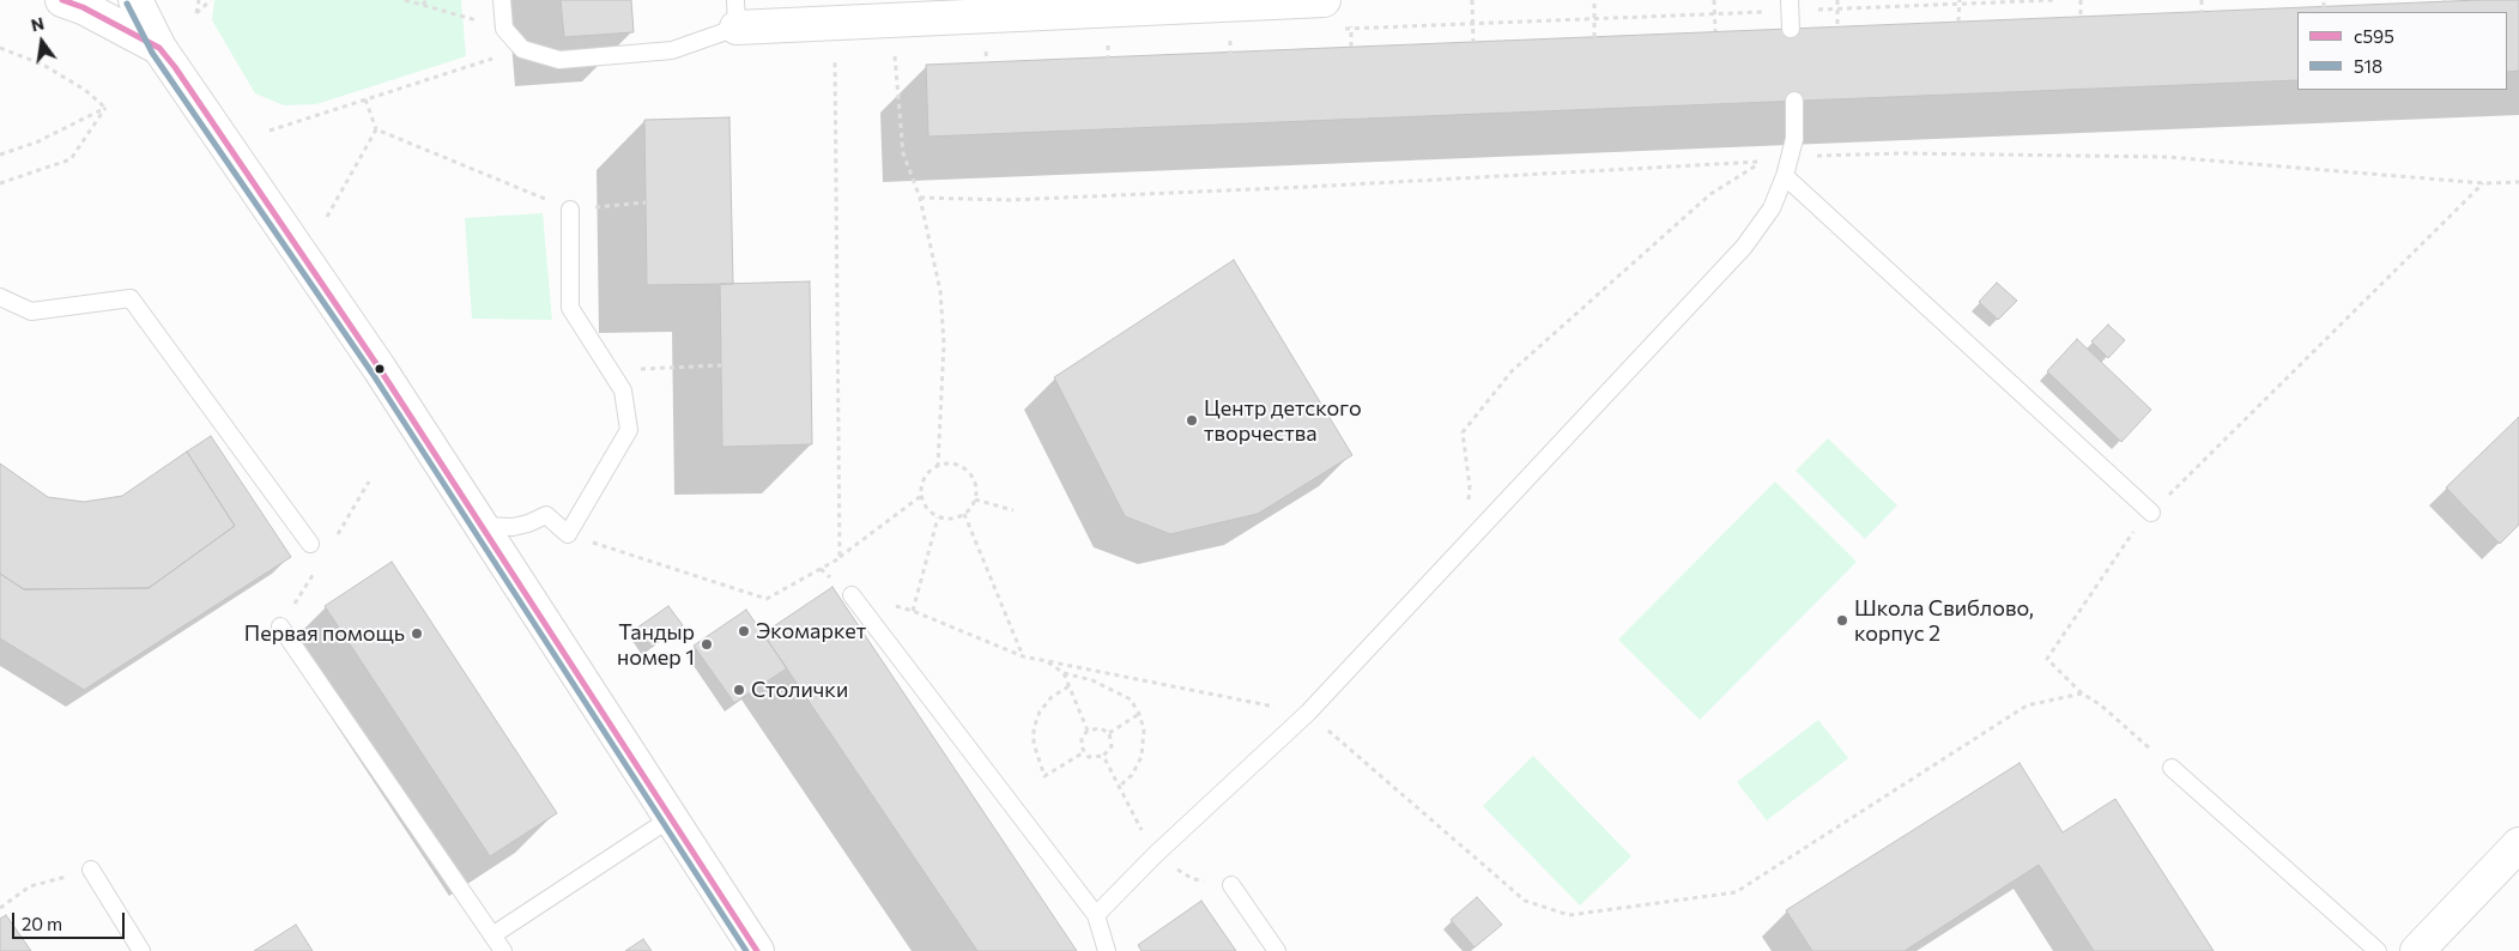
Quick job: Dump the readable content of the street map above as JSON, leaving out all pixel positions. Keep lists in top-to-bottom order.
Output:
{
  "places": [
    "Центр детского творчества",
    "Школа Свиблово, корпус 2",
    "Экомаркет",
    "Первая помощь",
    "Тандыр номер 1",
    "Столички"
  ],
  "lines": ["transit line с595", "transit line 518"],
  "legend": ["с595", "518"],
  "scale_bar": "20 m",
  "north": "top"
}
